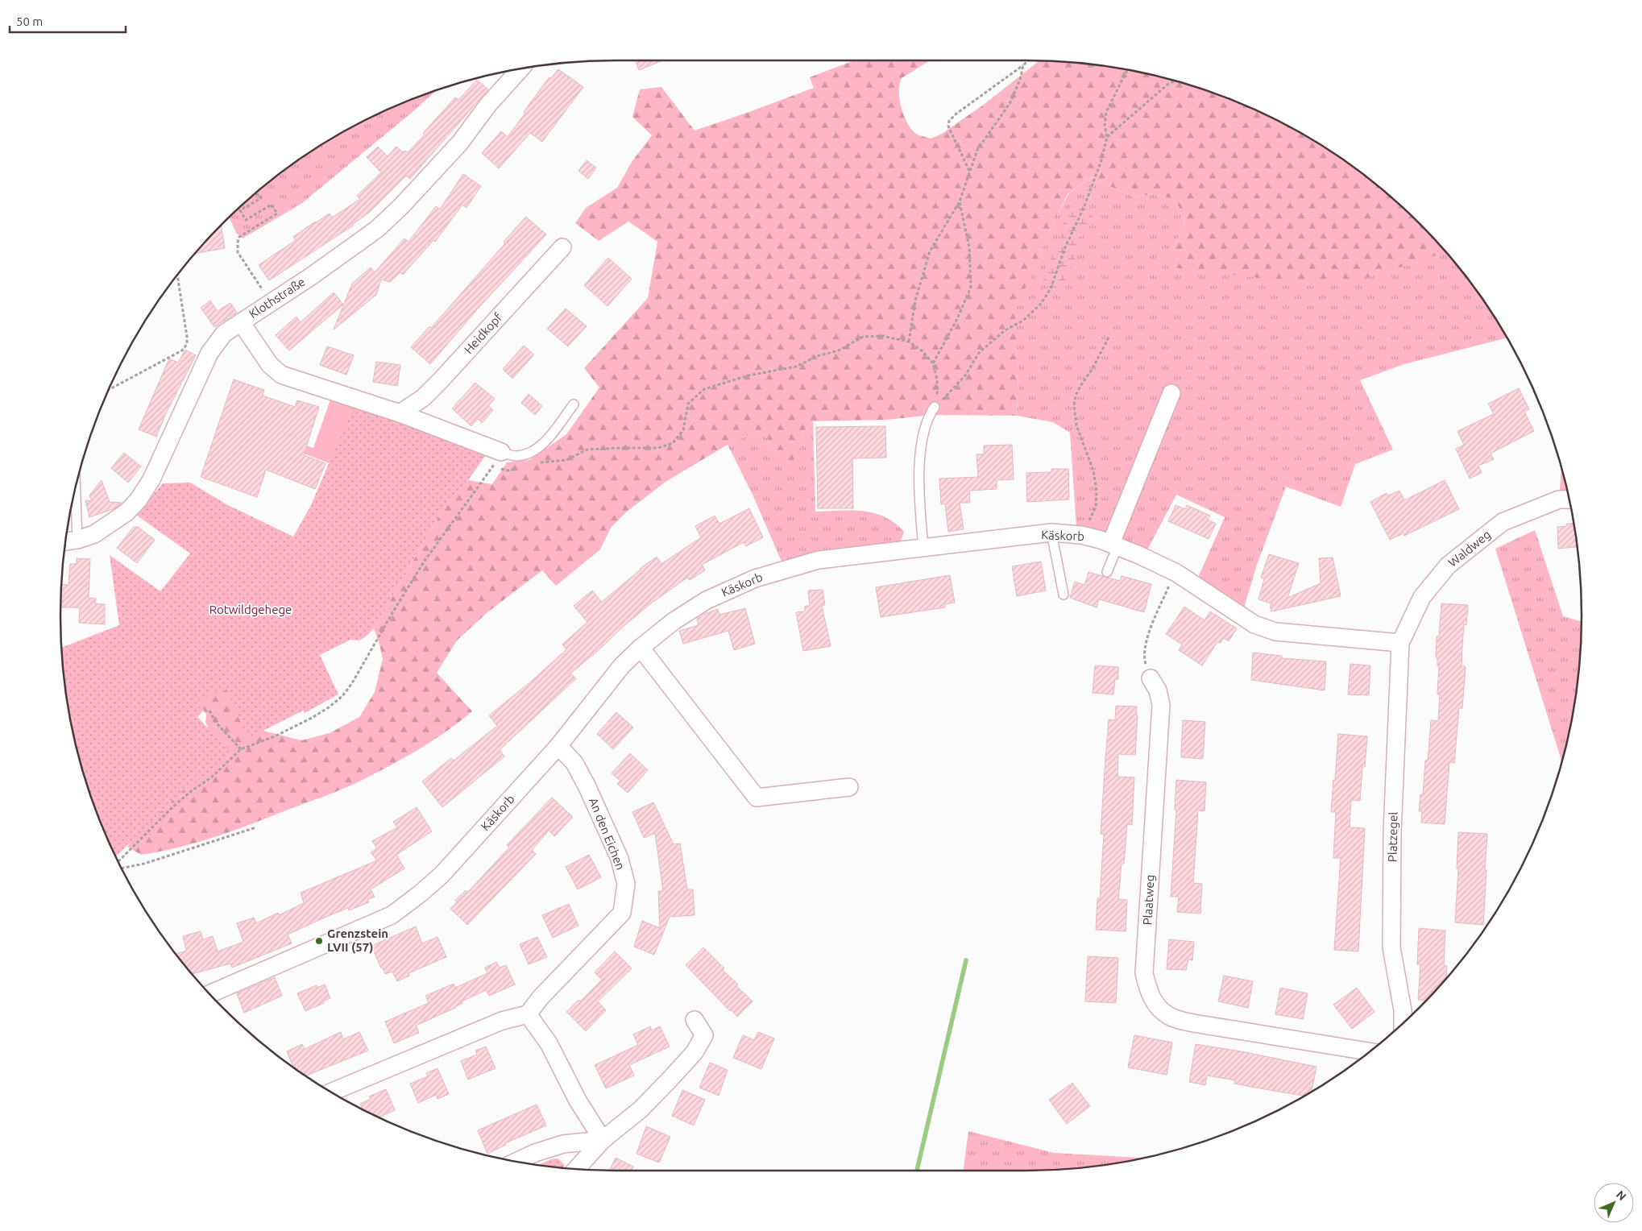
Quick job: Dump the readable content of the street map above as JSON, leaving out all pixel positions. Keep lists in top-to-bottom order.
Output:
{
  "streets": {
    "street": [
      "Klothstraße",
      "Heidkopf",
      "Käskorb",
      "Waldweg",
      "An den Eichen",
      "Platzegel",
      "Plaatweg"
    ]
  },
  "crossings": [
    ["Käskorb", "Waldweg"],
    ["Käskorb", "An den Eichen"],
    ["Käskorb", "Platzegel"],
    ["Waldweg", "Platzegel"]
  ],
  "parks": ["Rotwildgehege"],
  "places": ["Grenzstein LVII (57)"],
  "scale_bar": "50 m",
  "north": "top right"
}
